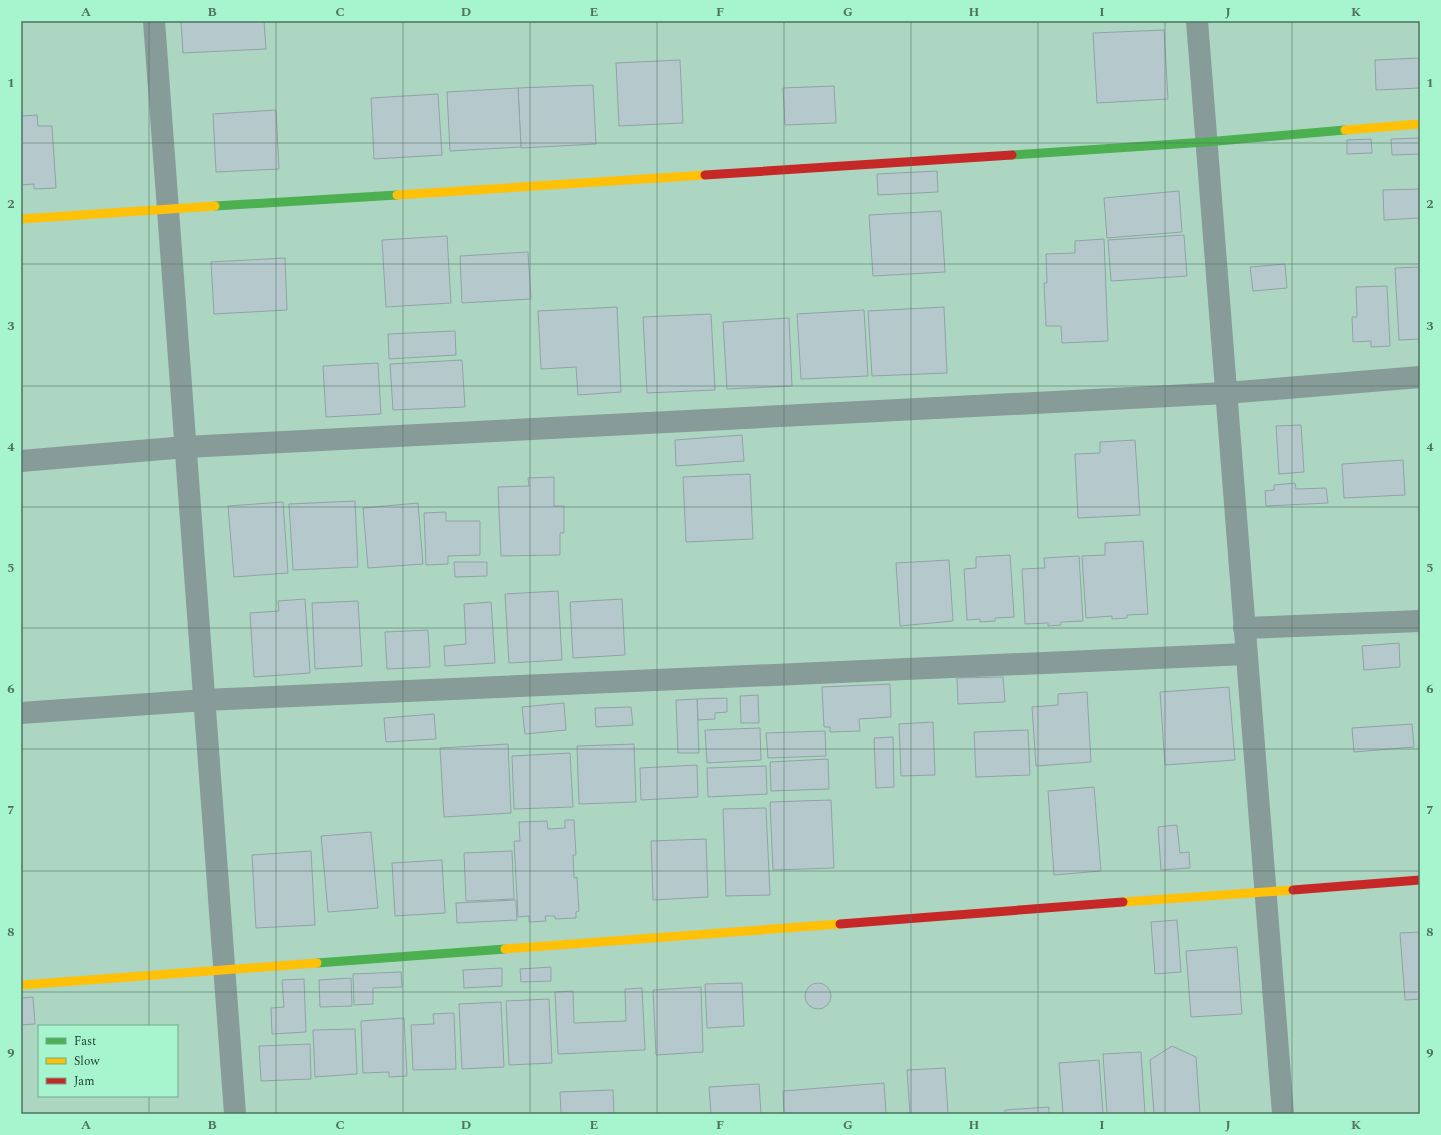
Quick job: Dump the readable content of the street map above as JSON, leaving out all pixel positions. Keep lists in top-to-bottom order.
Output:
{
  "legend": ["Fast", "Slow", "Jam"],
  "grid": {
    "columns": [
      "A",
      "B",
      "C",
      "D",
      "E",
      "F",
      "G",
      "H",
      "I",
      "J",
      "K"
    ],
    "rows": [
      "1",
      "2",
      "3",
      "4",
      "5",
      "6",
      "7",
      "8",
      "9"
    ]
  }
}
